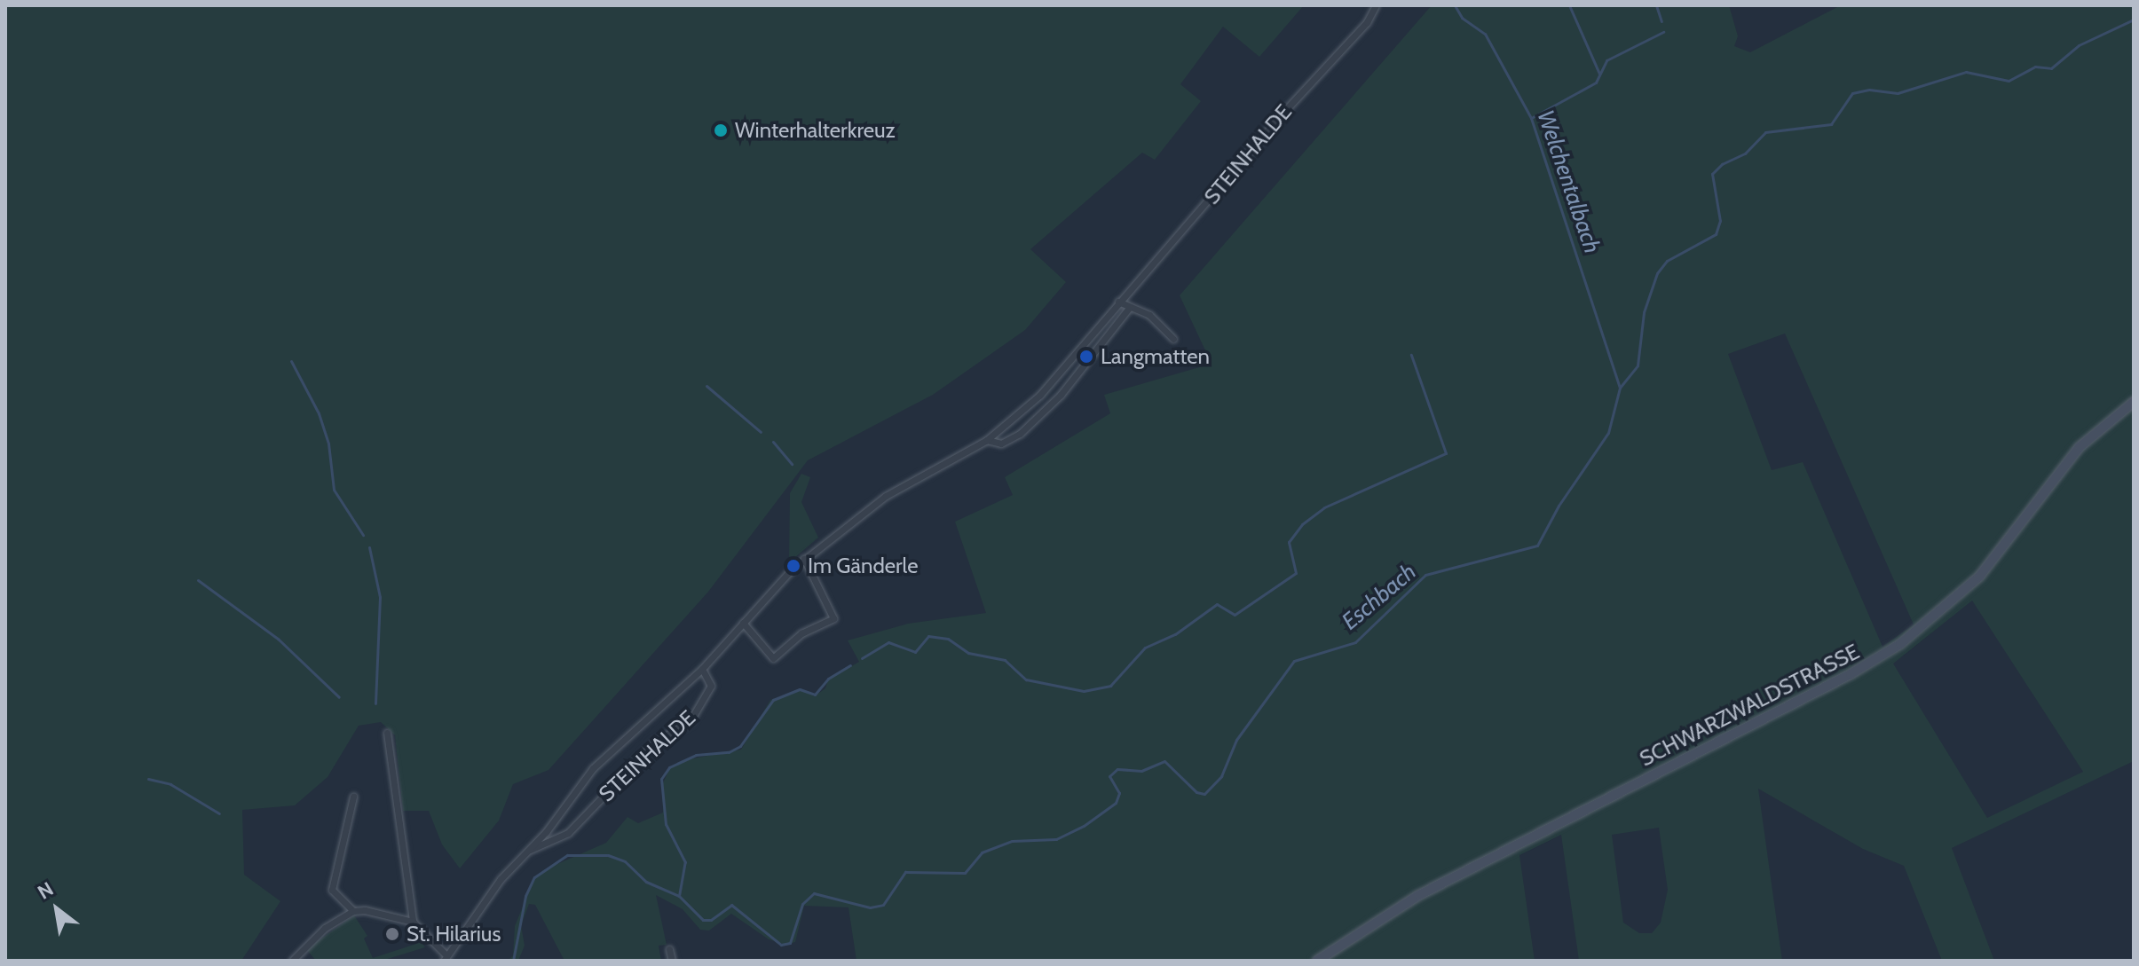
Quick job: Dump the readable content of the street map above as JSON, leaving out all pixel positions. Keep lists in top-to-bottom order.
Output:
{
  "streets": {
    "main road": ["SCHWARZWALDSTRASSE"],
    "street": ["STEINHALDE"]
  },
  "water": ["Welchentalbach", "Eschbach"],
  "places": [
    "Winterhalterkreuz",
    "Langmatten",
    "Im Gänderle",
    "St. Hilarius"
  ],
  "north": "top left"
}
